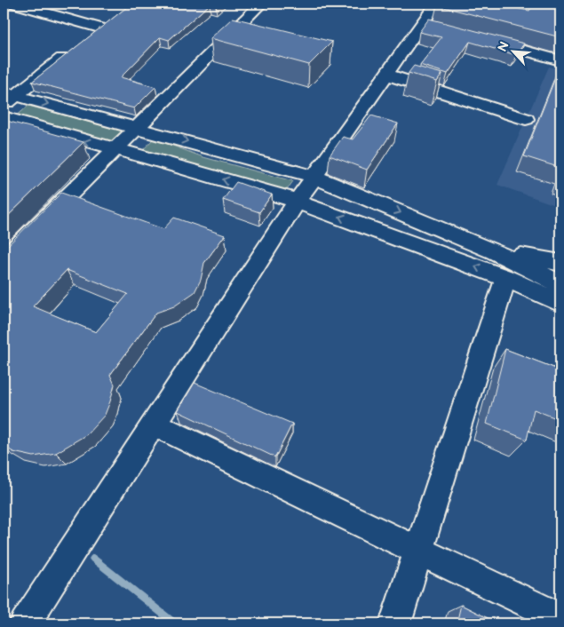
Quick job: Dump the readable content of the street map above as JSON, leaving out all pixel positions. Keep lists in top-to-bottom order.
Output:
{
  "north": "top left"
}
